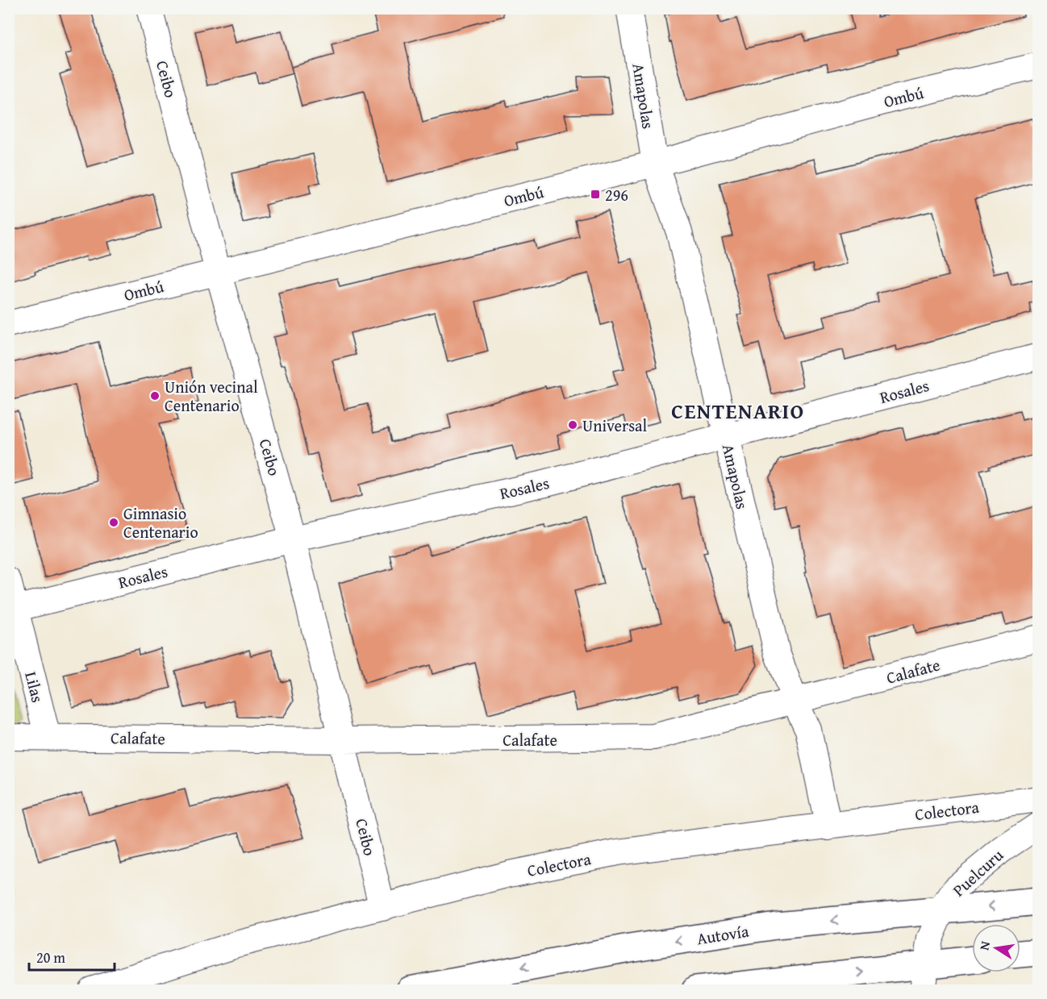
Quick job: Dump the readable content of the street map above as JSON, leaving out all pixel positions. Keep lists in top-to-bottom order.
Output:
{
  "streets": {
    "street": [
      "Ceibo",
      "Amapolas",
      "Ombú",
      "Rosales",
      "Calafate",
      "Lilas",
      "Colectora",
      "Puelcuru",
      "Autovía"
    ]
  },
  "crossings": [
    ["Ceibo", "Ombú"],
    ["Ceibo", "Rosales"],
    ["Ceibo", "Calafate"],
    ["Ceibo", "Colectora"],
    ["Amapolas", "Ombú"],
    ["Amapolas", "Rosales"],
    ["Amapolas", "Calafate"],
    ["Amapolas", "Colectora"],
    ["Rosales", "Lilas"],
    ["Calafate", "Lilas"],
    ["Puelcuru", "Autovía"]
  ],
  "districts": ["CENTENARIO"],
  "places": {
    "transit": ["296"],
    "other": ["Unión vecinal Centenario", "Universal", "Gimnasio Centenario"]
  },
  "scale_bar": "20 m",
  "north": "left"
}
